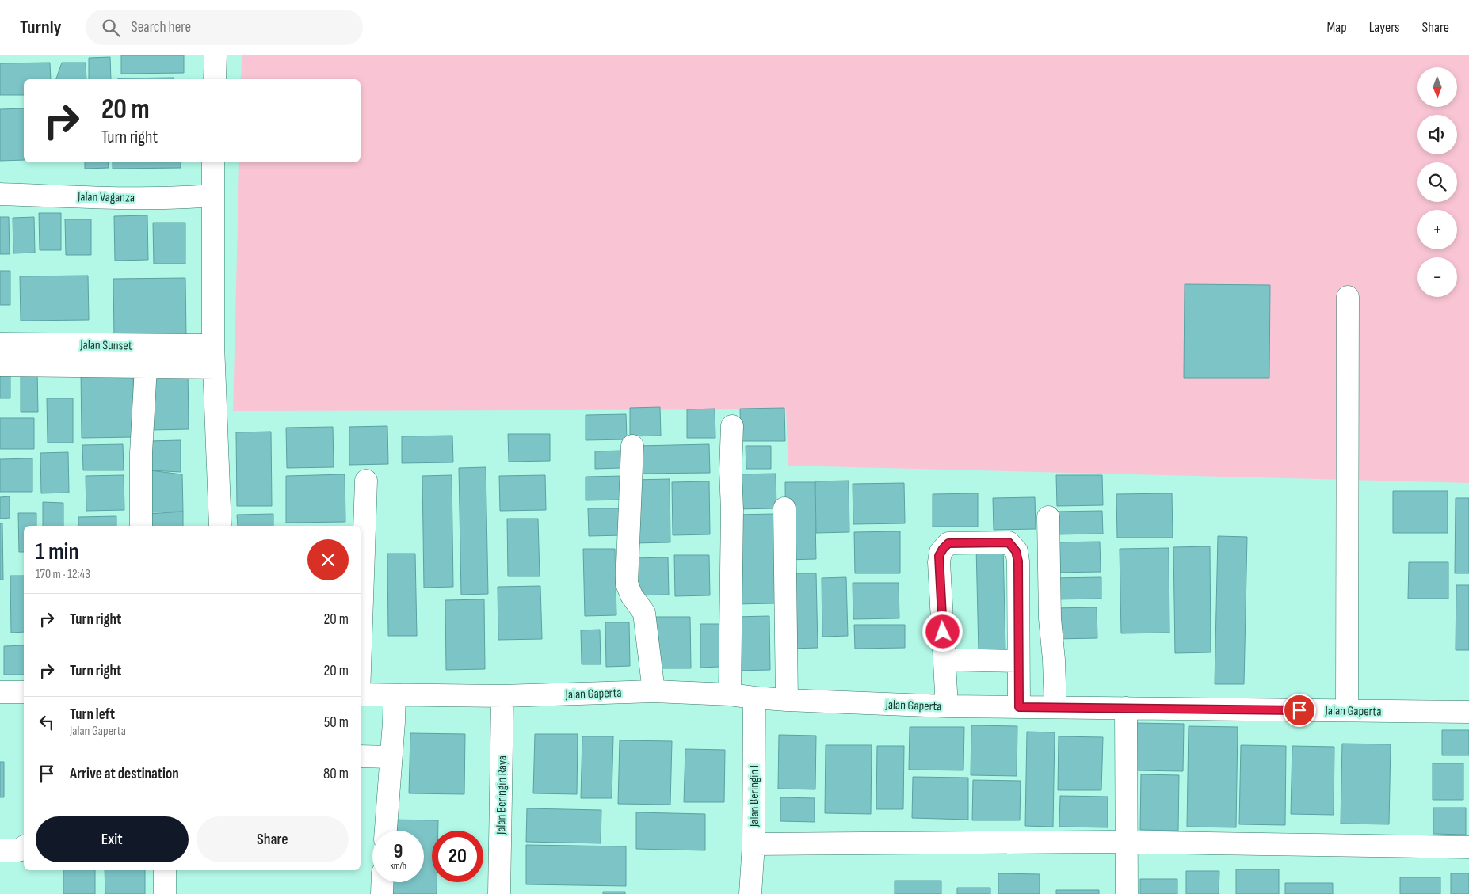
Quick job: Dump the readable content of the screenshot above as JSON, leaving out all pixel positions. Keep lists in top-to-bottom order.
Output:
{
  "streets": {
    "street": [
      "Jalan Vaganza",
      "Jalan Sunset",
      "Jalan Gaperta",
      "Jalan Beringin Raya",
      "Jalan Beringin I"
    ]
  },
  "crossings": [
    ["Jalan Gaperta", "Jalan Beringin Raya"],
    ["Jalan Gaperta", "Jalan Beringin I"]
  ],
  "north": "bottom",
  "page": {
    "header": "Turnly",
    "search": "Search here",
    "nav": ["Map", "Layers", "Share"],
    "map_buttons": ["+", "−"],
    "turn": ["20 m", "Turn right"],
    "heading": ["1 min", "170 m · 12:43"],
    "list": [
      {
        "name": "Turn right",
        "value": "20 m"
      },
      {
        "name": "Turn right",
        "value": "20 m"
      },
      {
        "name": "Turn left",
        "note": "Jalan Gaperta",
        "value": "50 m"
      },
      {
        "name": "Arrive at destination",
        "value": "80 m"
      }
    ],
    "buttons": ["Exit", "Share"],
    "speed": "9 km/h",
    "limit": "20"
  }
}
